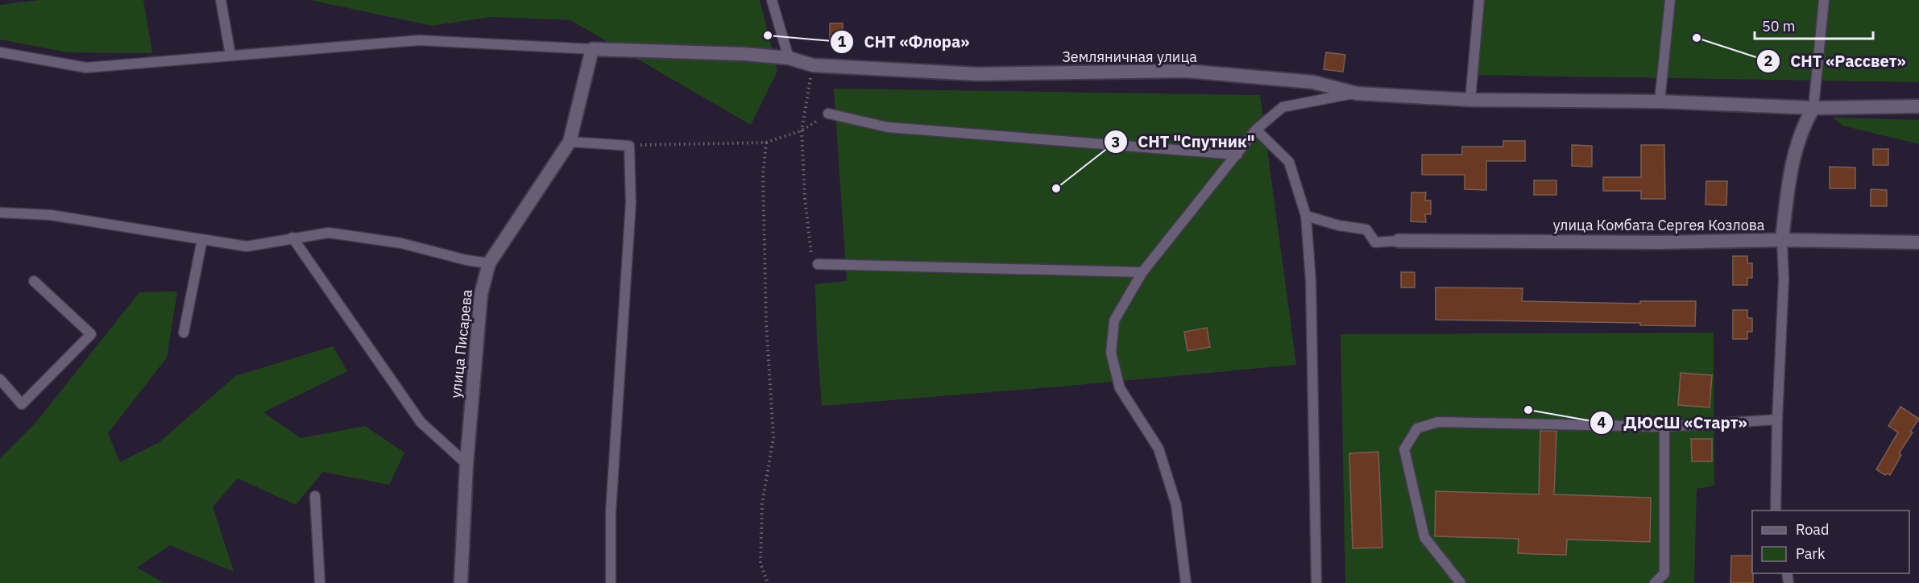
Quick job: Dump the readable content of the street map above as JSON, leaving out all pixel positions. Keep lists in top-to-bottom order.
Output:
{
  "streets": {
    "street": ["Земляничная улица", "улица Комбата Сергея Козлова", "улица Писарева"]
  },
  "crossings": [
    ["Земляничная улица", "улица Писарева"]
  ],
  "places": [
    "СНТ «Флора»",
    "СНТ «Рассвет»",
    "СНТ \"Спутник\"",
    "ДЮСШ «Старт»"
  ],
  "legend": ["Road", "Park"],
  "scale_bar": "50 m"
}
